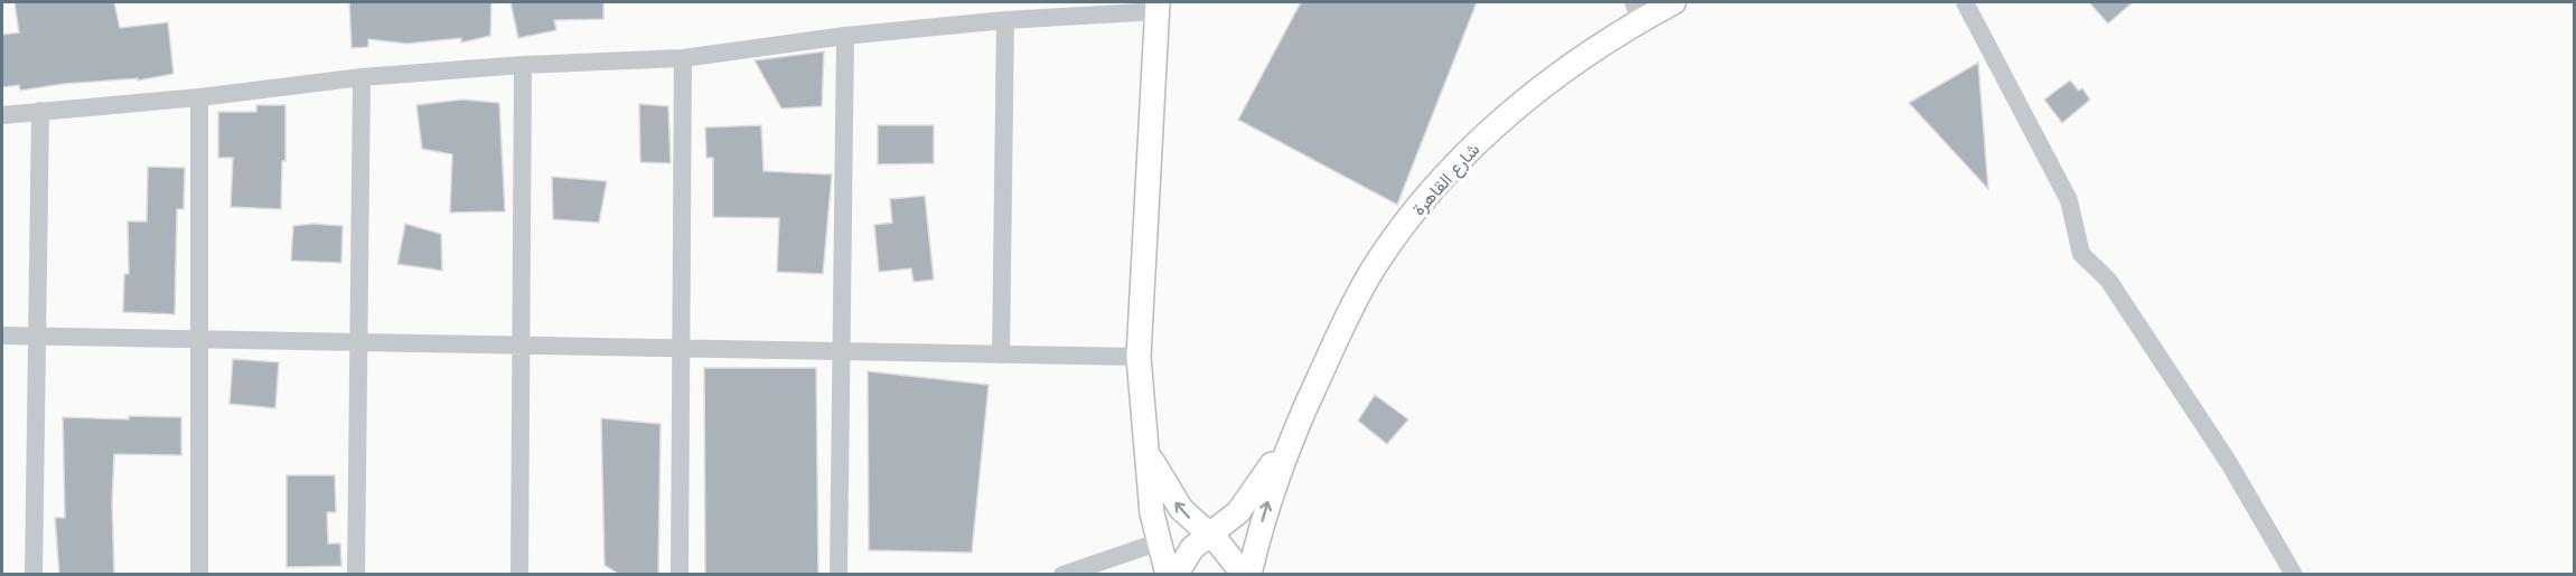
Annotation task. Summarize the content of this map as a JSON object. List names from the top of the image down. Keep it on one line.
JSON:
{"streets":{"main road":["شارع القاهرة"]}}
